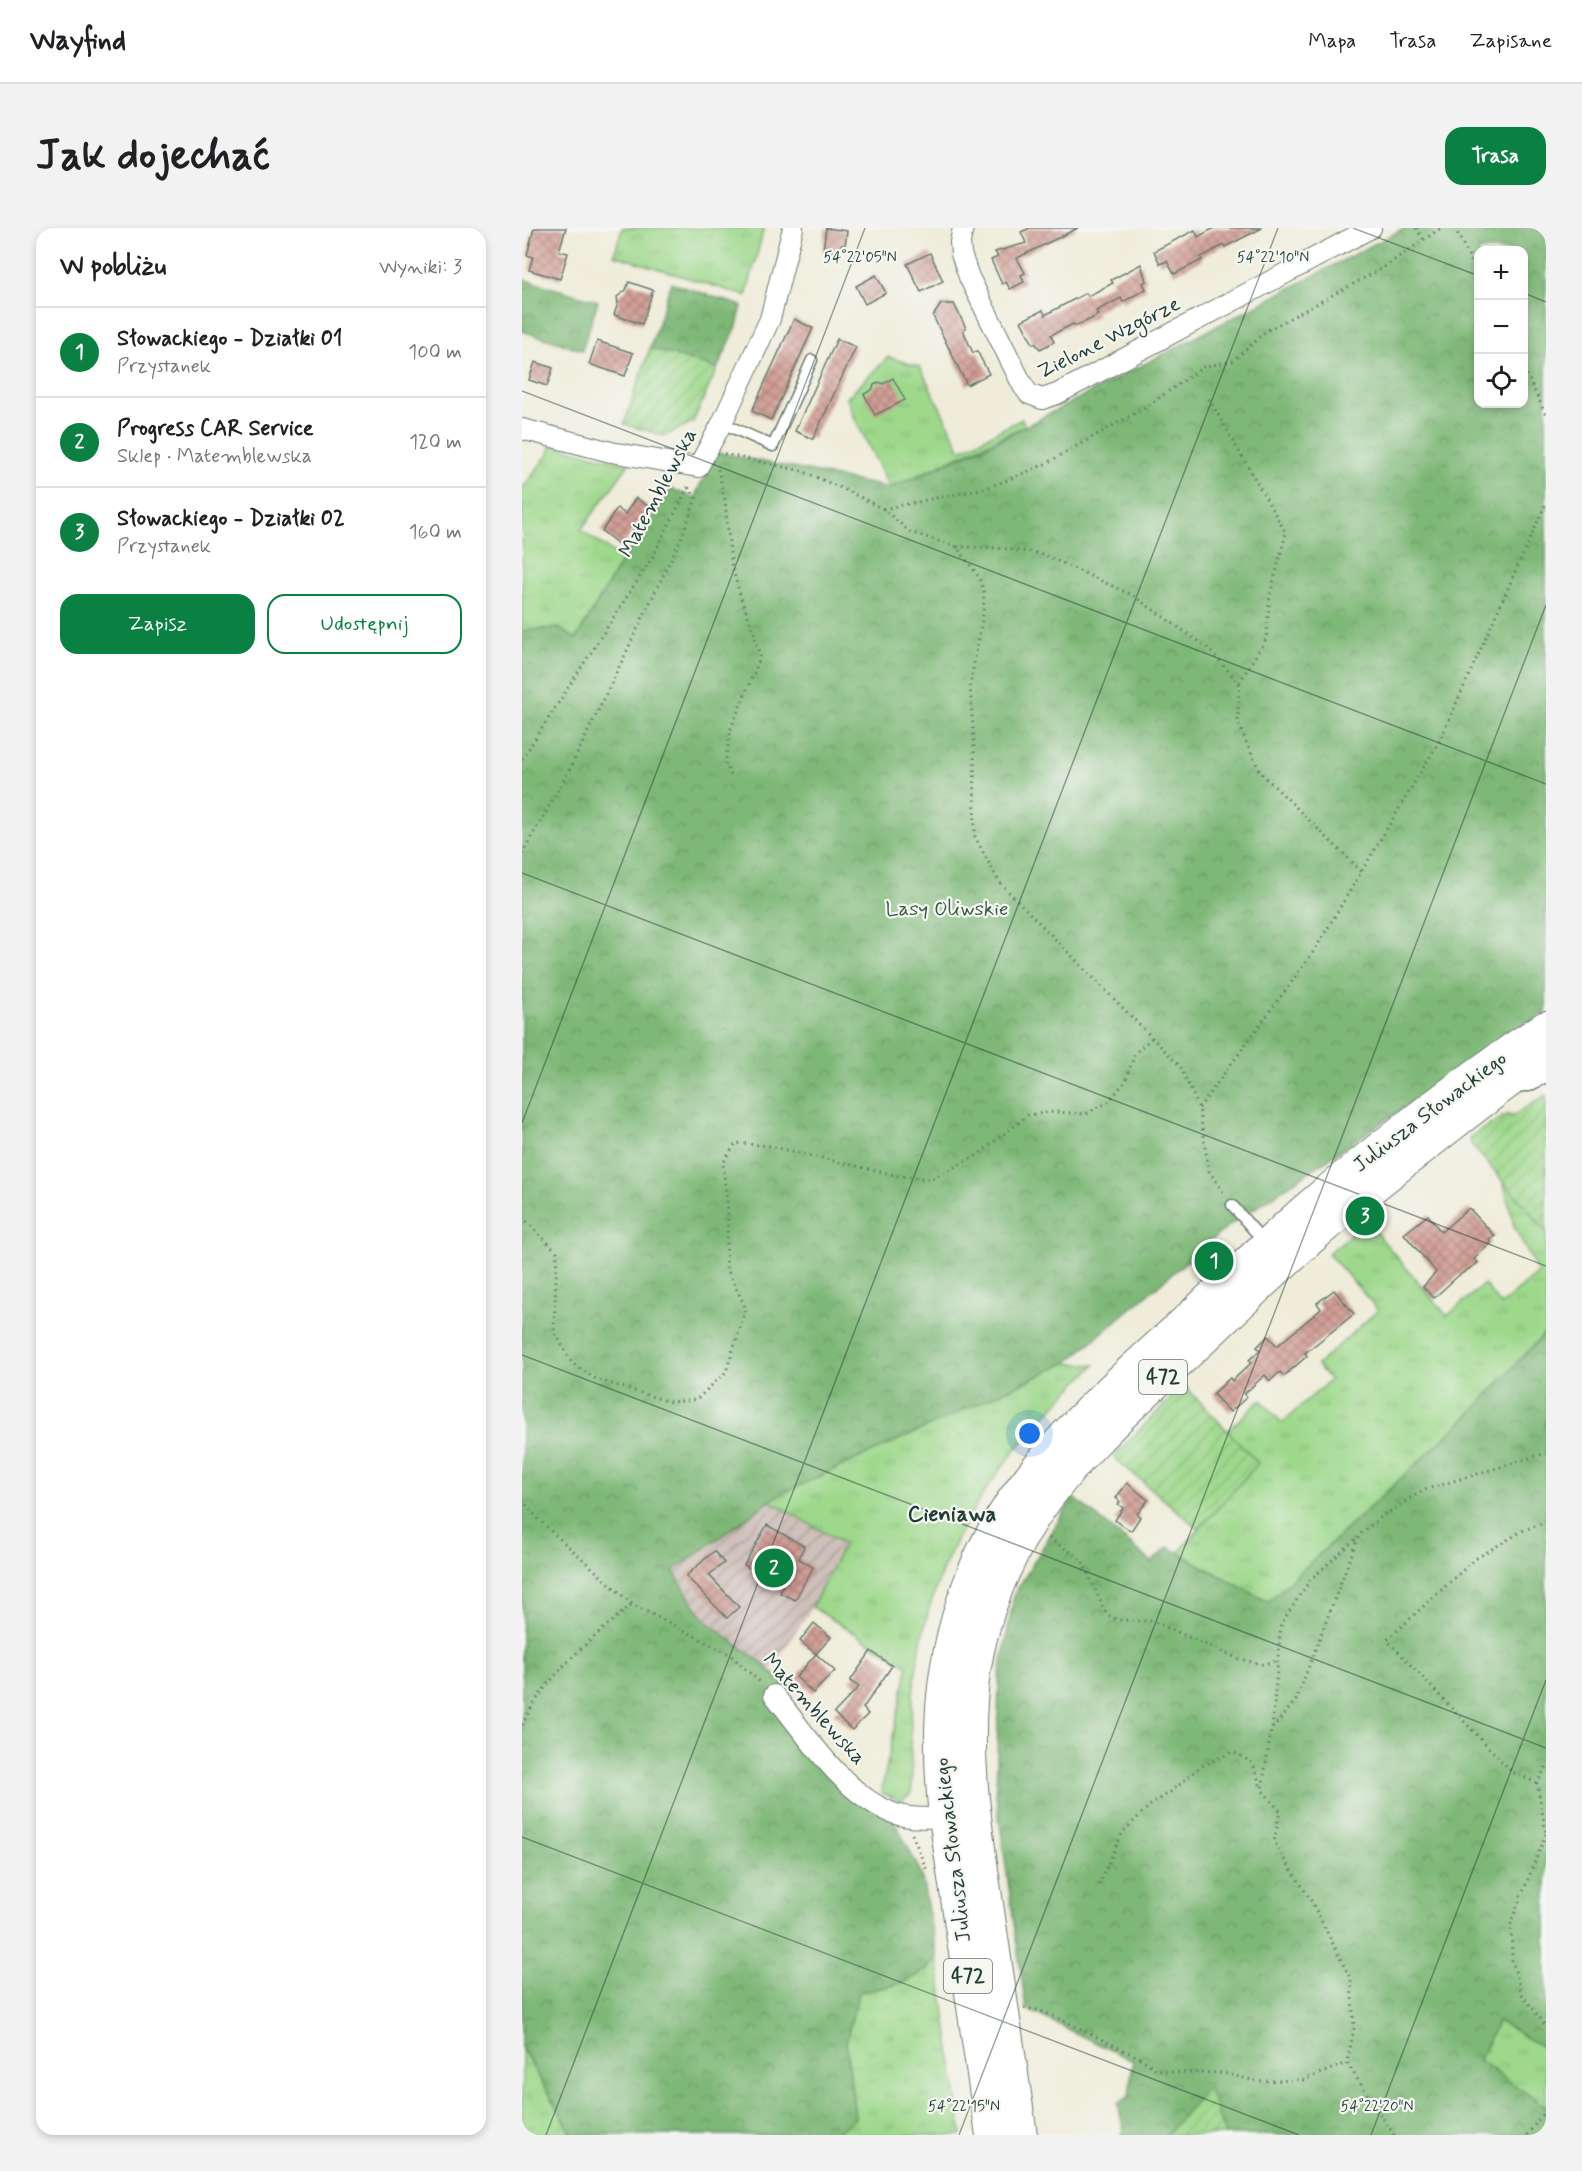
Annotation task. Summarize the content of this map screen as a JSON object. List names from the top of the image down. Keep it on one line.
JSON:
{"streets":{"main road":["Juliusza Słowackiego","472"],"street":["Zielone Wzgórze","Matemblewska"]},"crossings":[["Matemblewska","Juliusza Słowackiego"]],"districts":["Cieniawa"],"parks":["Lasy Oliwskie"],"page":{"header":"Wayfind","nav":["Mapa","Trasa","Zapisane"],"buttons":["Trasa",["Zapisz","Udostępnij"]],"title":"Jak dojechać","heading":["W pobliżu","Wyniki: 3"],"map_buttons":["+","−"],"list":[{"mark":"1","name":"Słowackiego - Działki 01","note":"Przystanek","value":"100 m"},{"mark":"2","name":"Progress CAR Service","note":"Sklep · Matemblewska","value":"120 m"},{"mark":"3","name":"Słowackiego - Działki 02","note":"Przystanek","value":"160 m"}],"pins":["3","1","2"]},"coordinates":["54°22'05\"N","54°22'10\"N","54°22'15\"N","54°22'20\"N"]}
